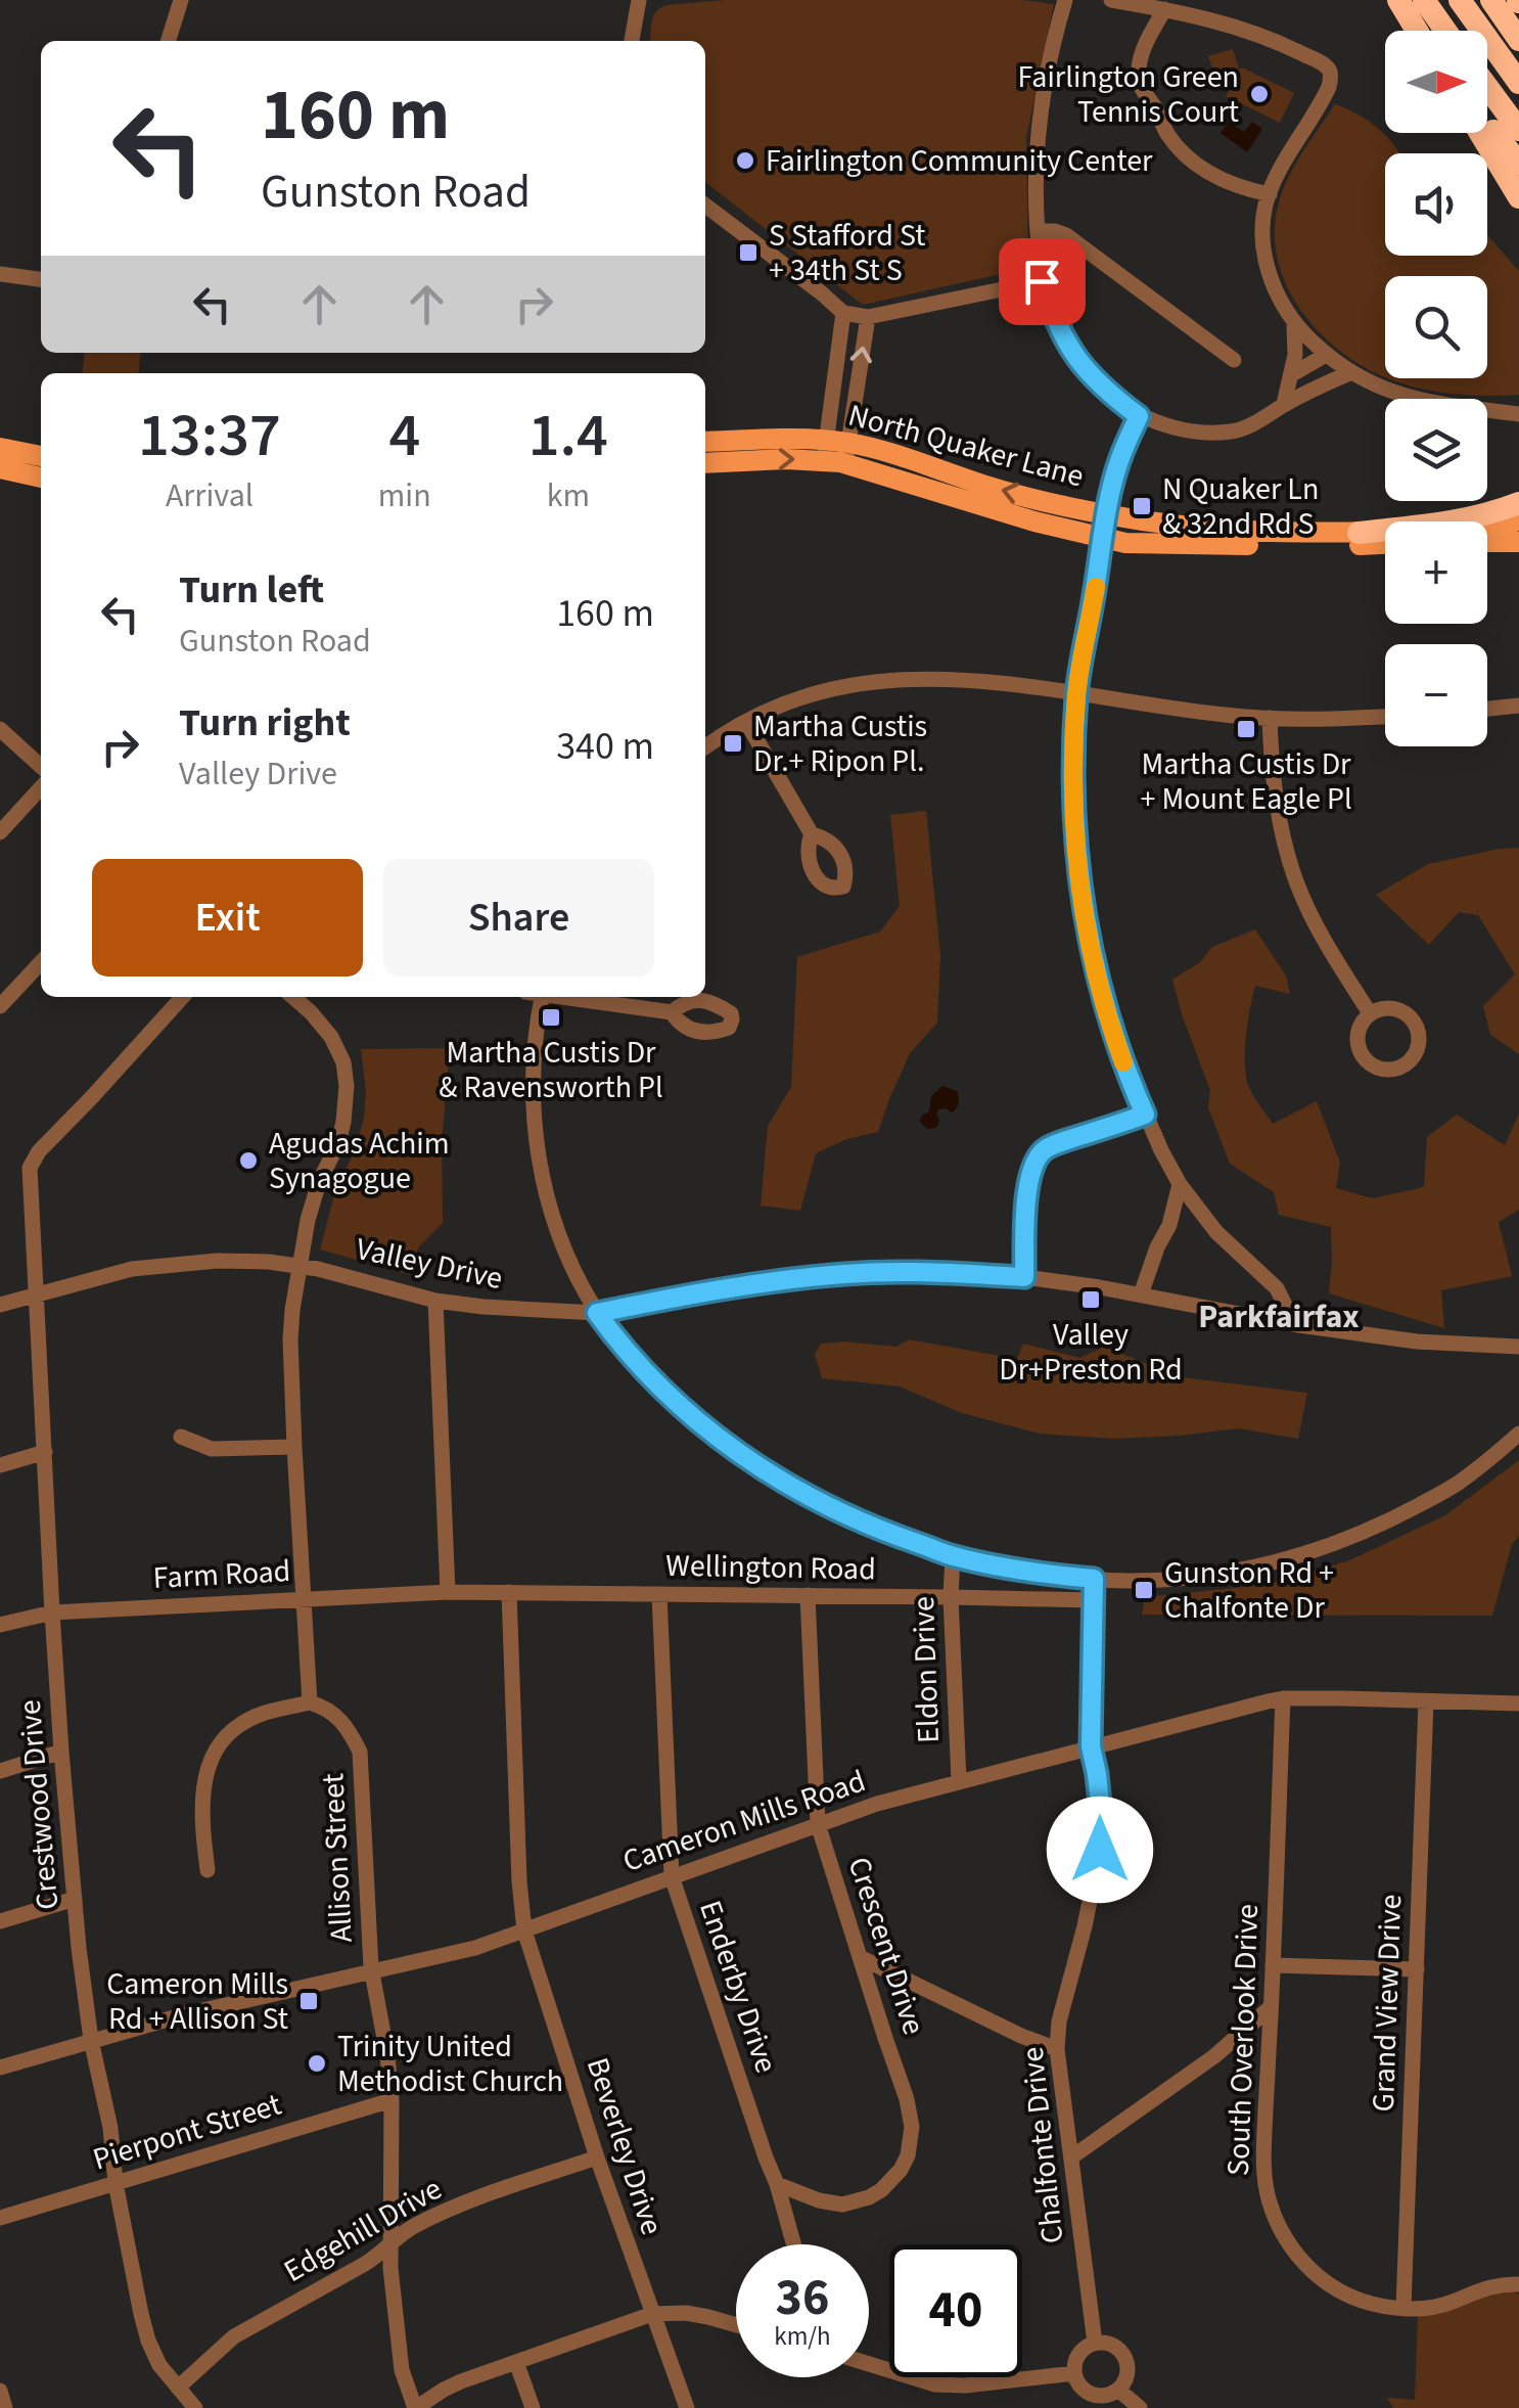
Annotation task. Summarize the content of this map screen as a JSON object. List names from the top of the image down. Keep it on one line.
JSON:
{"streets":{"main road":["North Quaker Lane"],"street":["Valley Drive","Wellington Road","Farm Road","Eldon Drive","Crestwood Drive","Cameron Mills Road","Allison Street","Crescent Drive","Enderby Drive","Grand View Drive","South Overlook Drive","Pierpont Street","Chalfonte Drive","Beverley Drive","Edgehill Drive"]},"crossings":[["Valley Drive","Crestwood Drive"],["Wellington Road","Farm Road"],["Wellington Road","Eldon Drive"],["Wellington Road","Crescent Drive"],["Wellington Road","Enderby Drive"],["Wellington Road","Chalfonte Drive"],["Wellington Road","Beverley Drive"],["Farm Road","Crestwood Drive"],["Eldon Drive","Cameron Mills Road"],["Crestwood Drive","Cameron Mills Road"],["Crestwood Drive","Pierpont Street"],["Crestwood Drive","Edgehill Drive"],["Cameron Mills Road","Allison Street"],["Cameron Mills Road","Crescent Drive"],["Cameron Mills Road","Enderby Drive"],["Cameron Mills Road","Grand View Drive"],["Cameron Mills Road","South Overlook Drive"],["Cameron Mills Road","Chalfonte Drive"],["Cameron Mills Road","Beverley Drive"],["Allison Street","Pierpont Street"],["Allison Street","Edgehill Drive"],["Crescent Drive","Enderby Drive"],["Grand View Drive","South Overlook Drive"],["Beverley Drive","Edgehill Drive"]],"districts":["Parkfairfax"],"places":{"other":["Fairlington Green Tennis Court","Fairlington Community Center","Agudas Achim Synagogue","Trinity United Methodist Church"],"transit":["S Stafford St + 34th St S","N Quaker Ln & 32nd Rd S","Martha Custis Dr + Mount Eagle Pl","Martha Custis Dr.+ Ripon Pl.","Martha Custis Dr & Ravensworth Pl","Valley Dr+Preston Rd","Gunston Rd + Chalfonte Dr","Cameron Mills Rd + Allison St"]},"north":"right","page":{"map_buttons":["+","−"],"turn":["160 m","Gunston Road"],"eta":["13:37","Arrival","4","min","1.4","km"],"list":[{"name":"Turn left","note":"Gunston Road","value":"160 m"},{"name":"Turn right","note":"Valley Drive","value":"340 m"}],"buttons":["Exit","Share"],"speed":"36 km/h","limit":"40"}}
